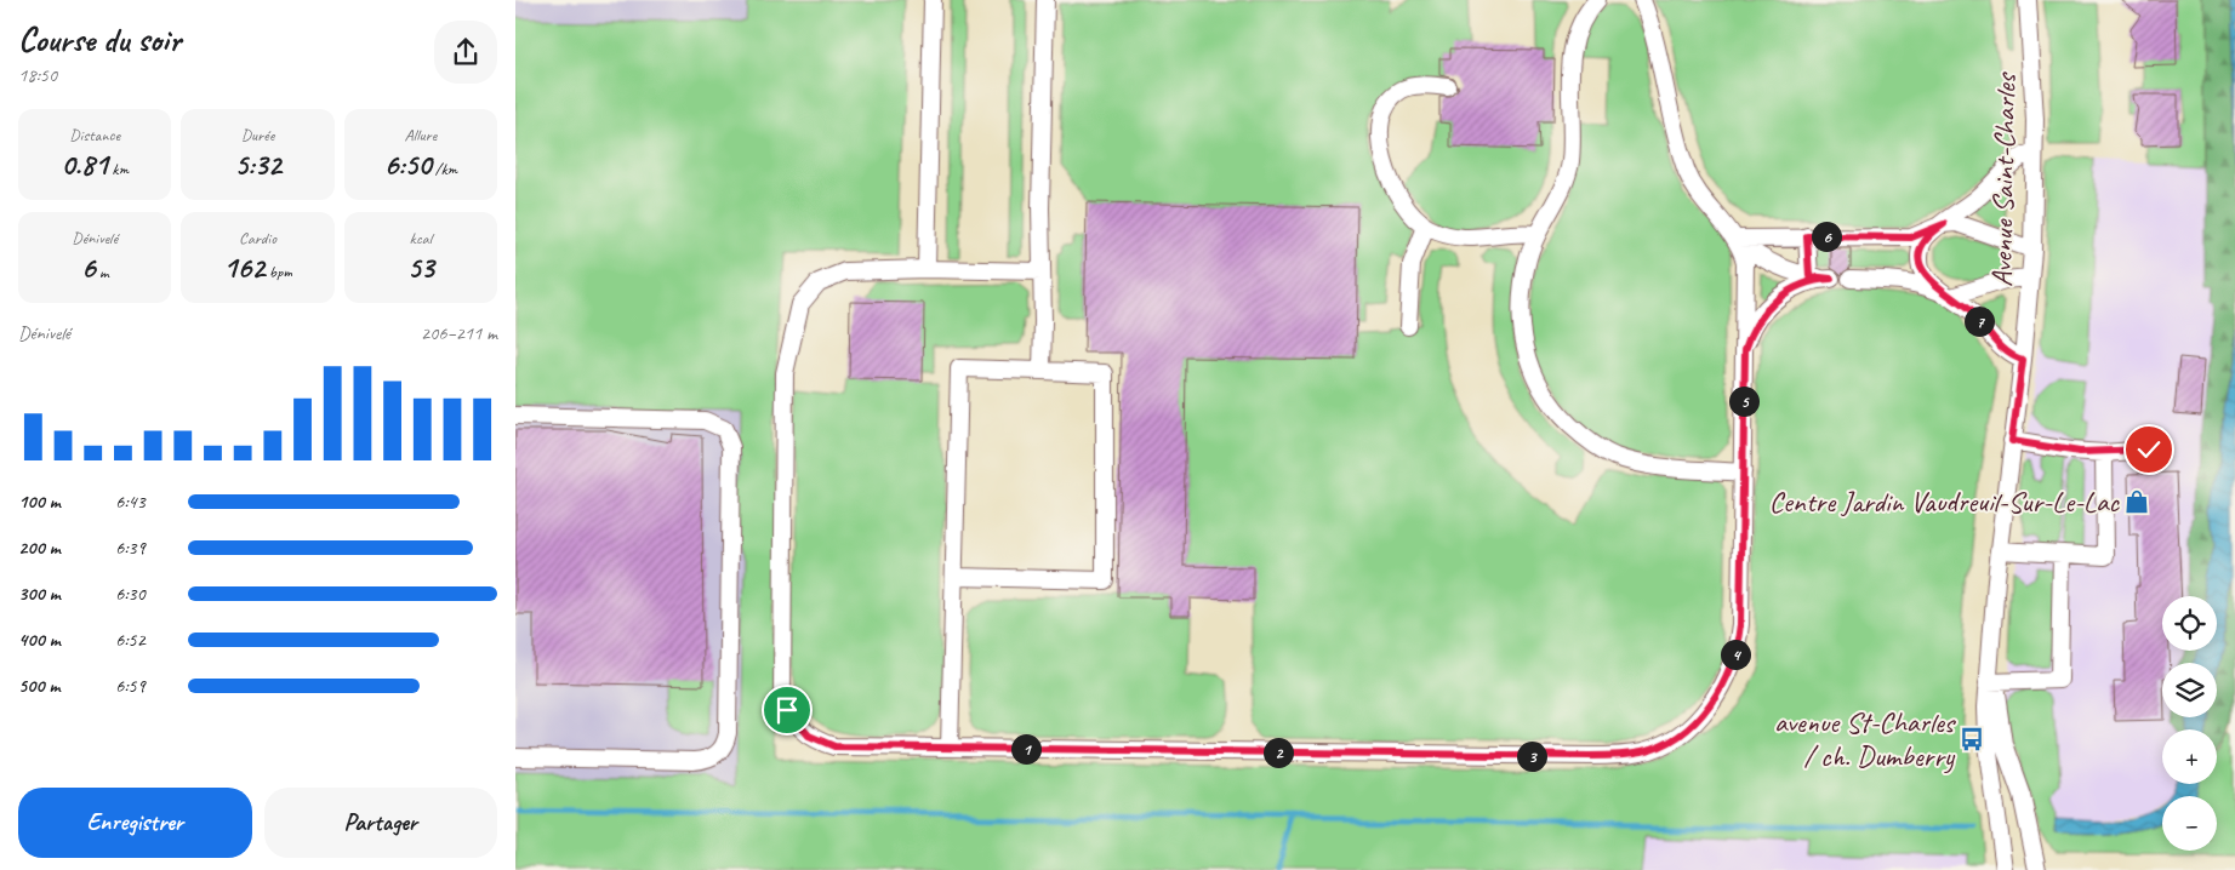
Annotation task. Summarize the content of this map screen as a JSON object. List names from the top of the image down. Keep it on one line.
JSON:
{"streets":{"street":["Avenue Saint-Charles"]},"places":{"shop":["Centre Jardin Vaudreuil-Sur-Le-Lac"],"bus stop":["avenue St-Charles / ch. Dumberry"]},"page":{"heading":["Course du soir","18:50"],"stats":[["Distance","0.81 km"],["Durée","5:32"],["Allure","6:50 /km"],["Dénivelé","6 m"],["Cardio","162 bpm"],["kcal","53"]],"pins":["6","7","5","4","1","2","3"],"chart":["Dénivelé","206–211 m"],"list":[{"name":"100 m","note":"6:43"},{"name":"200 m","note":"6:39"},{"name":"300 m","note":"6:30"},{"name":"400 m","note":"6:52"},{"name":"500 m","note":"6:59"}],"map_buttons":["+","−"],"buttons":["Enregistrer","Partager"]}}
